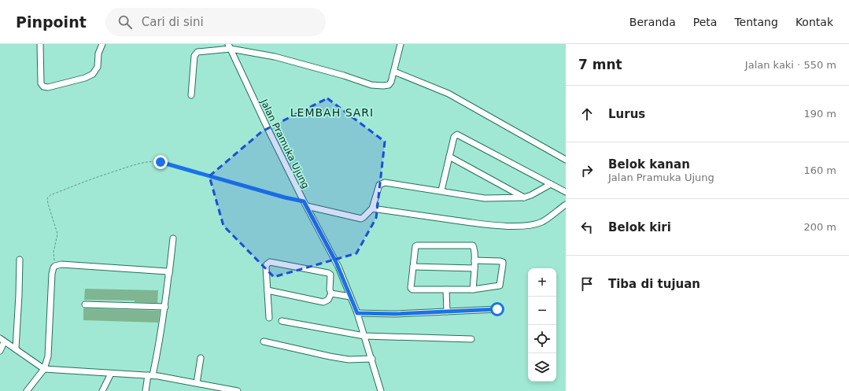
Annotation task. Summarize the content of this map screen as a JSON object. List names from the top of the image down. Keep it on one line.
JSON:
{"streets":{"street":["Jalan Pramuka Ujung"]},"districts":["LEMBAH SARI"],"page":{"header":"Pinpoint","search":"Cari di sini","nav":["Beranda","Peta","Tentang","Kontak"],"heading":["7 mnt","Jalan kaki · 550 m"],"list":[["Lurus","190 m"],["Belok kanan","Jalan Pramuka Ujung","160 m"],["Belok kiri","200 m"],"Tiba di tujuan"],"map_buttons":["+","−"]}}
